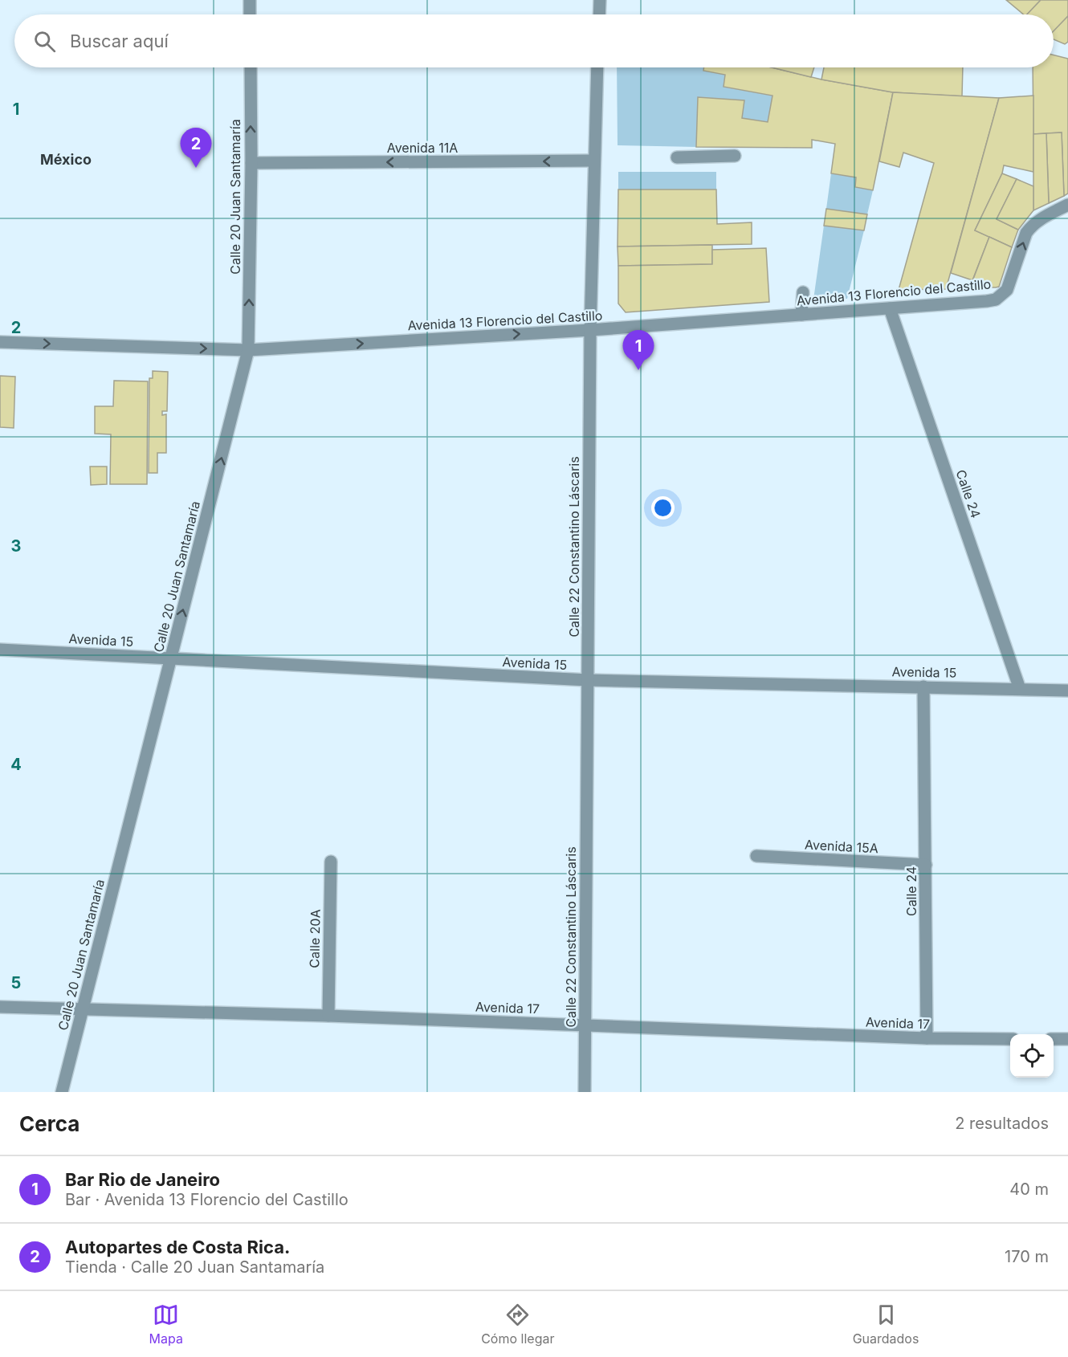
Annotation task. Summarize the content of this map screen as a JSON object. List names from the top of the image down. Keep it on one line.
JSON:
{"streets":{"street":["Avenida 11A","Calle 20 Juan Santamaría","Avenida 13 Florencio del Castillo","Calle 24","Calle 22 Constantino Láscaris","Avenida 15","Avenida 15A","Calle 20A","Avenida 17"]},"crossings":[["Avenida 11A","Calle 20 Juan Santamaría"],["Avenida 11A","Calle 22 Constantino Láscaris"],["Calle 20 Juan Santamaría","Avenida 13 Florencio del Castillo"],["Calle 20 Juan Santamaría","Avenida 15"],["Calle 20 Juan Santamaría","Avenida 17"],["Avenida 13 Florencio del Castillo","Calle 24"],["Avenida 13 Florencio del Castillo","Calle 22 Constantino Láscaris"],["Calle 24","Avenida 15"],["Calle 24","Avenida 15A"],["Calle 24","Avenida 17"],["Calle 22 Constantino Láscaris","Avenida 15"],["Calle 22 Constantino Láscaris","Avenida 17"],["Calle 20A","Avenida 17"]],"one_way":["Avenida 11A","Calle 20 Juan Santamaría","Avenida 13 Florencio del Castillo"],"districts":["México"],"page":{"search":"Buscar aquí","pins":["2","1"],"heading":["Cerca","2 resultados"],"list":[{"mark":"1","name":"Bar Rio de Janeiro","note":"Bar · Avenida 13 Florencio del Castillo","value":"40 m"},{"mark":"2","name":"Autopartes de Costa Rica.","note":"Tienda · Calle 20 Juan Santamaría","value":"170 m"}],"nav":["Mapa","Cómo llegar","Guardados"]},"grid":{"rows":["1","2","3","4","5"]}}
